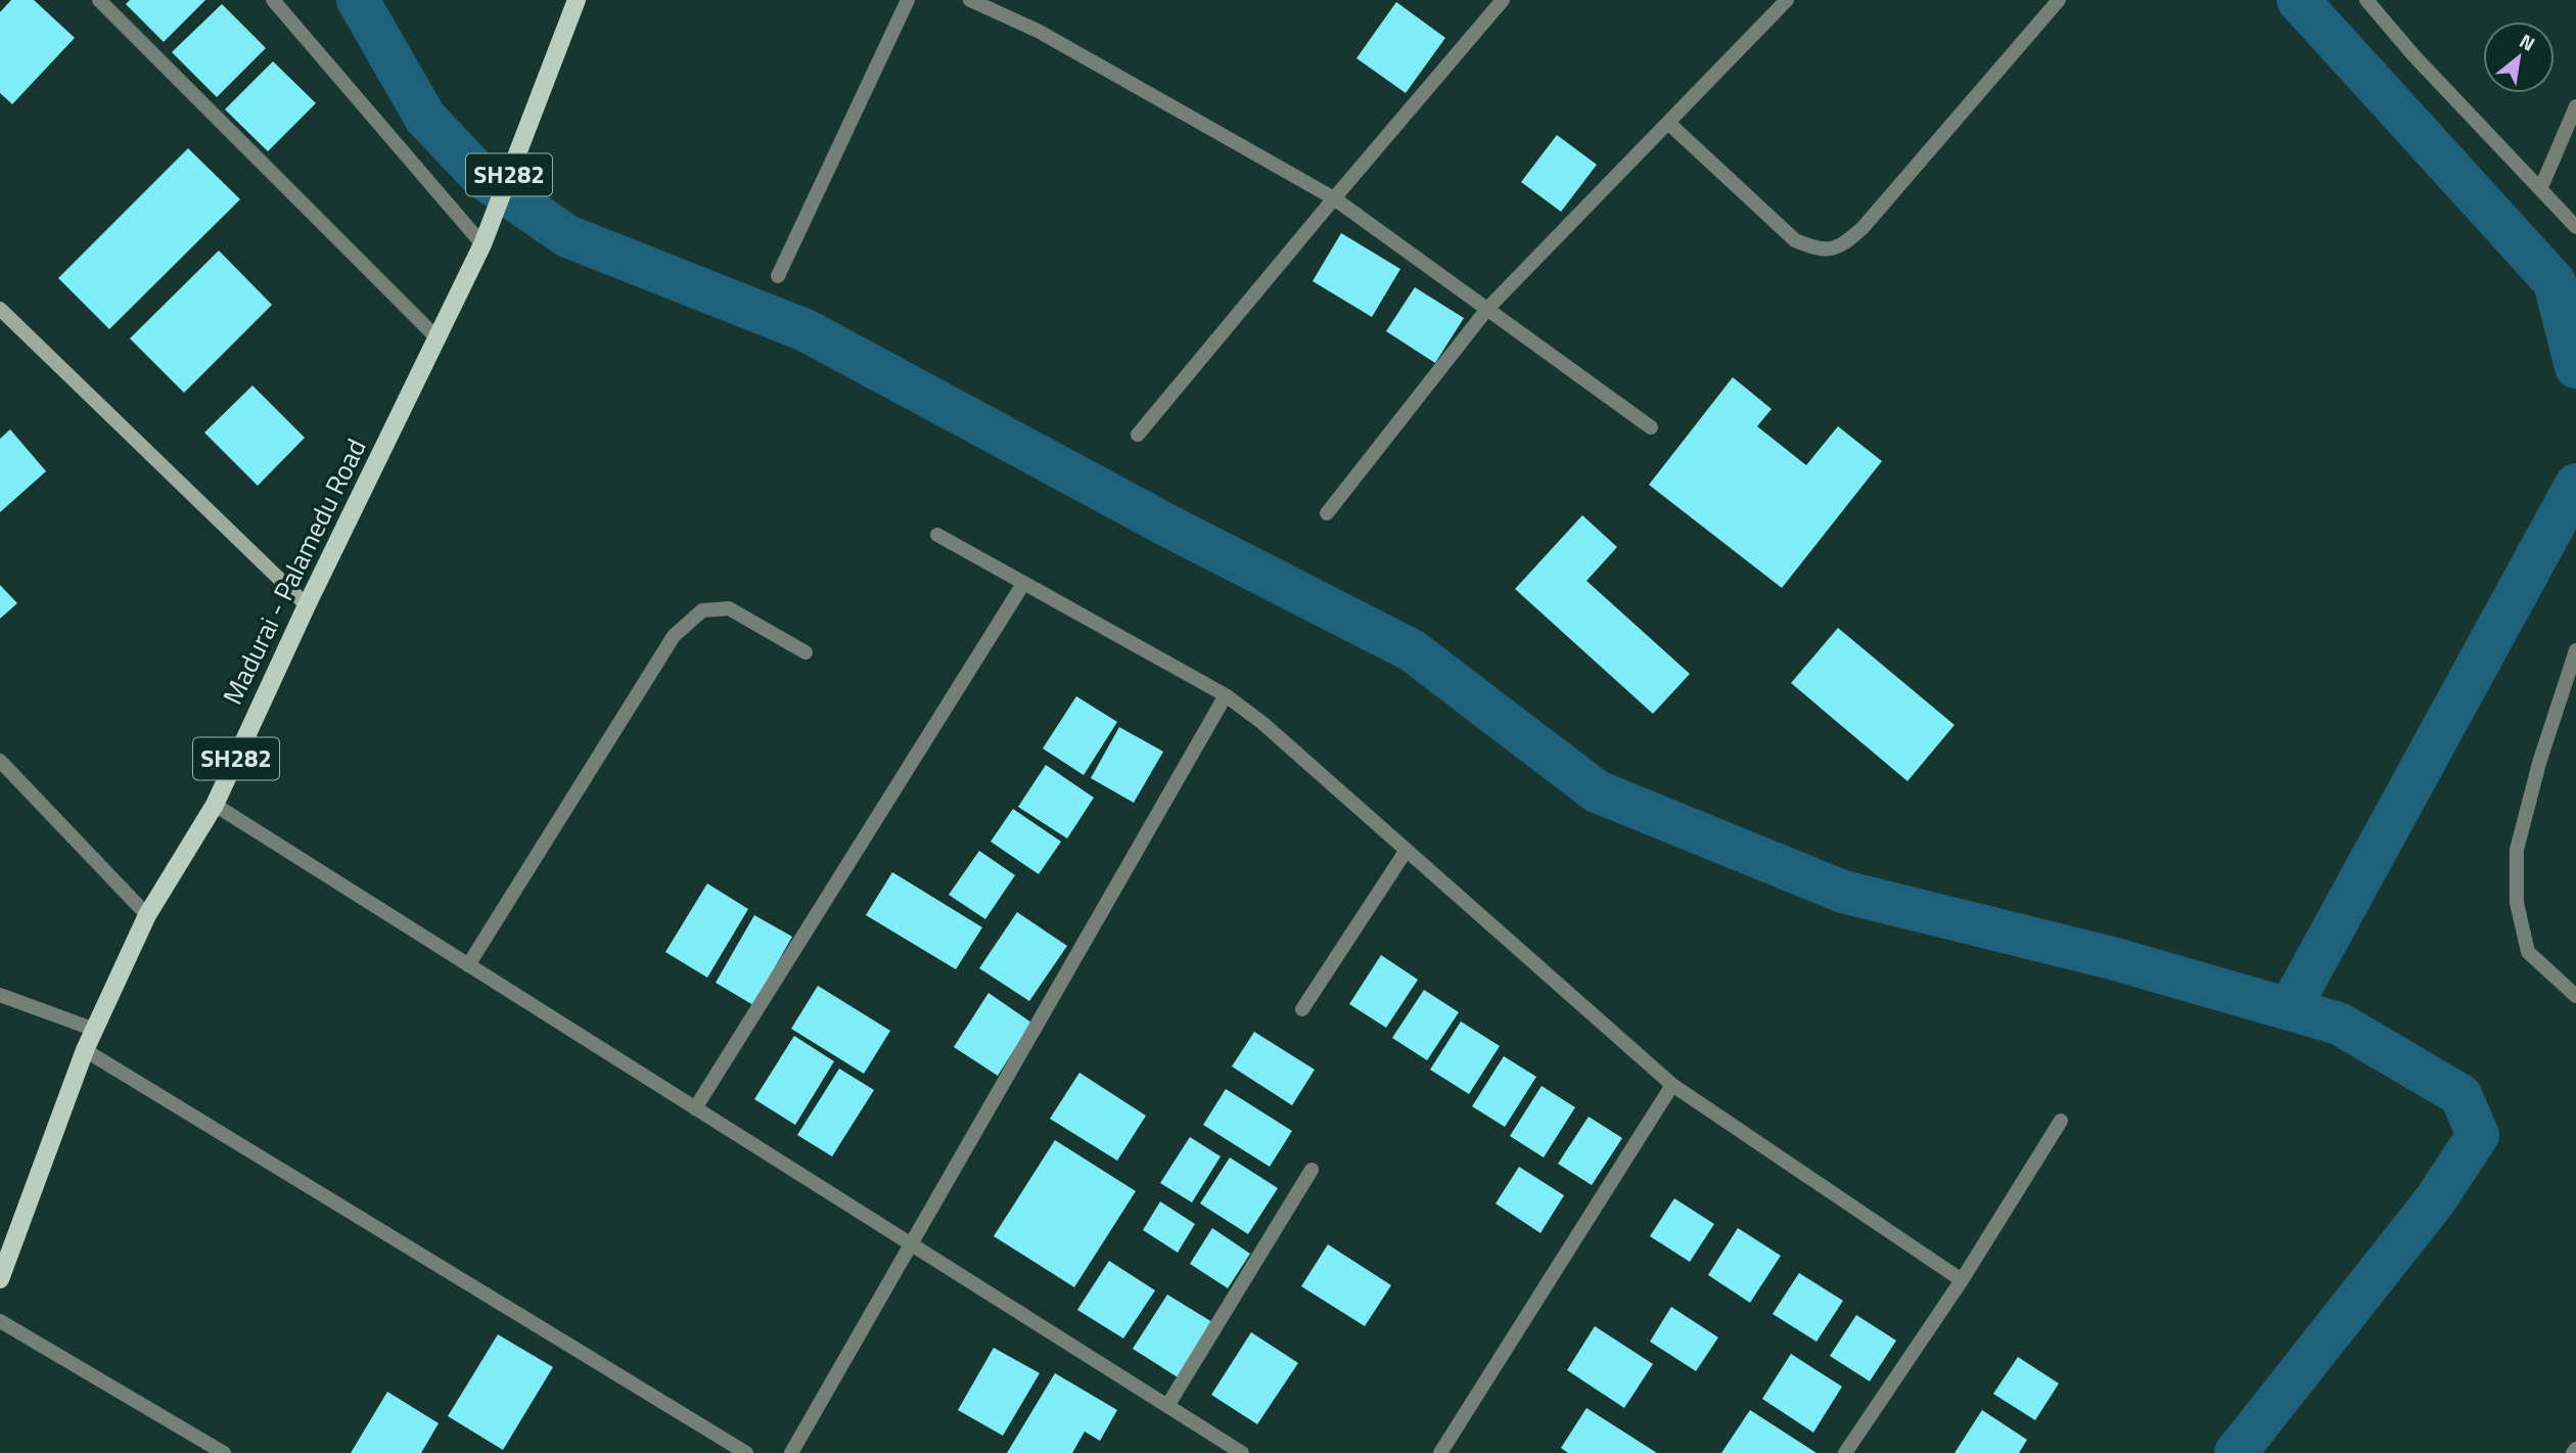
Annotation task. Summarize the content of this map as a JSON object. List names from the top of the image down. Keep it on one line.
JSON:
{"streets":{"main road":["SH282","Madurai - Palamedu Road"]},"north":"top right"}
